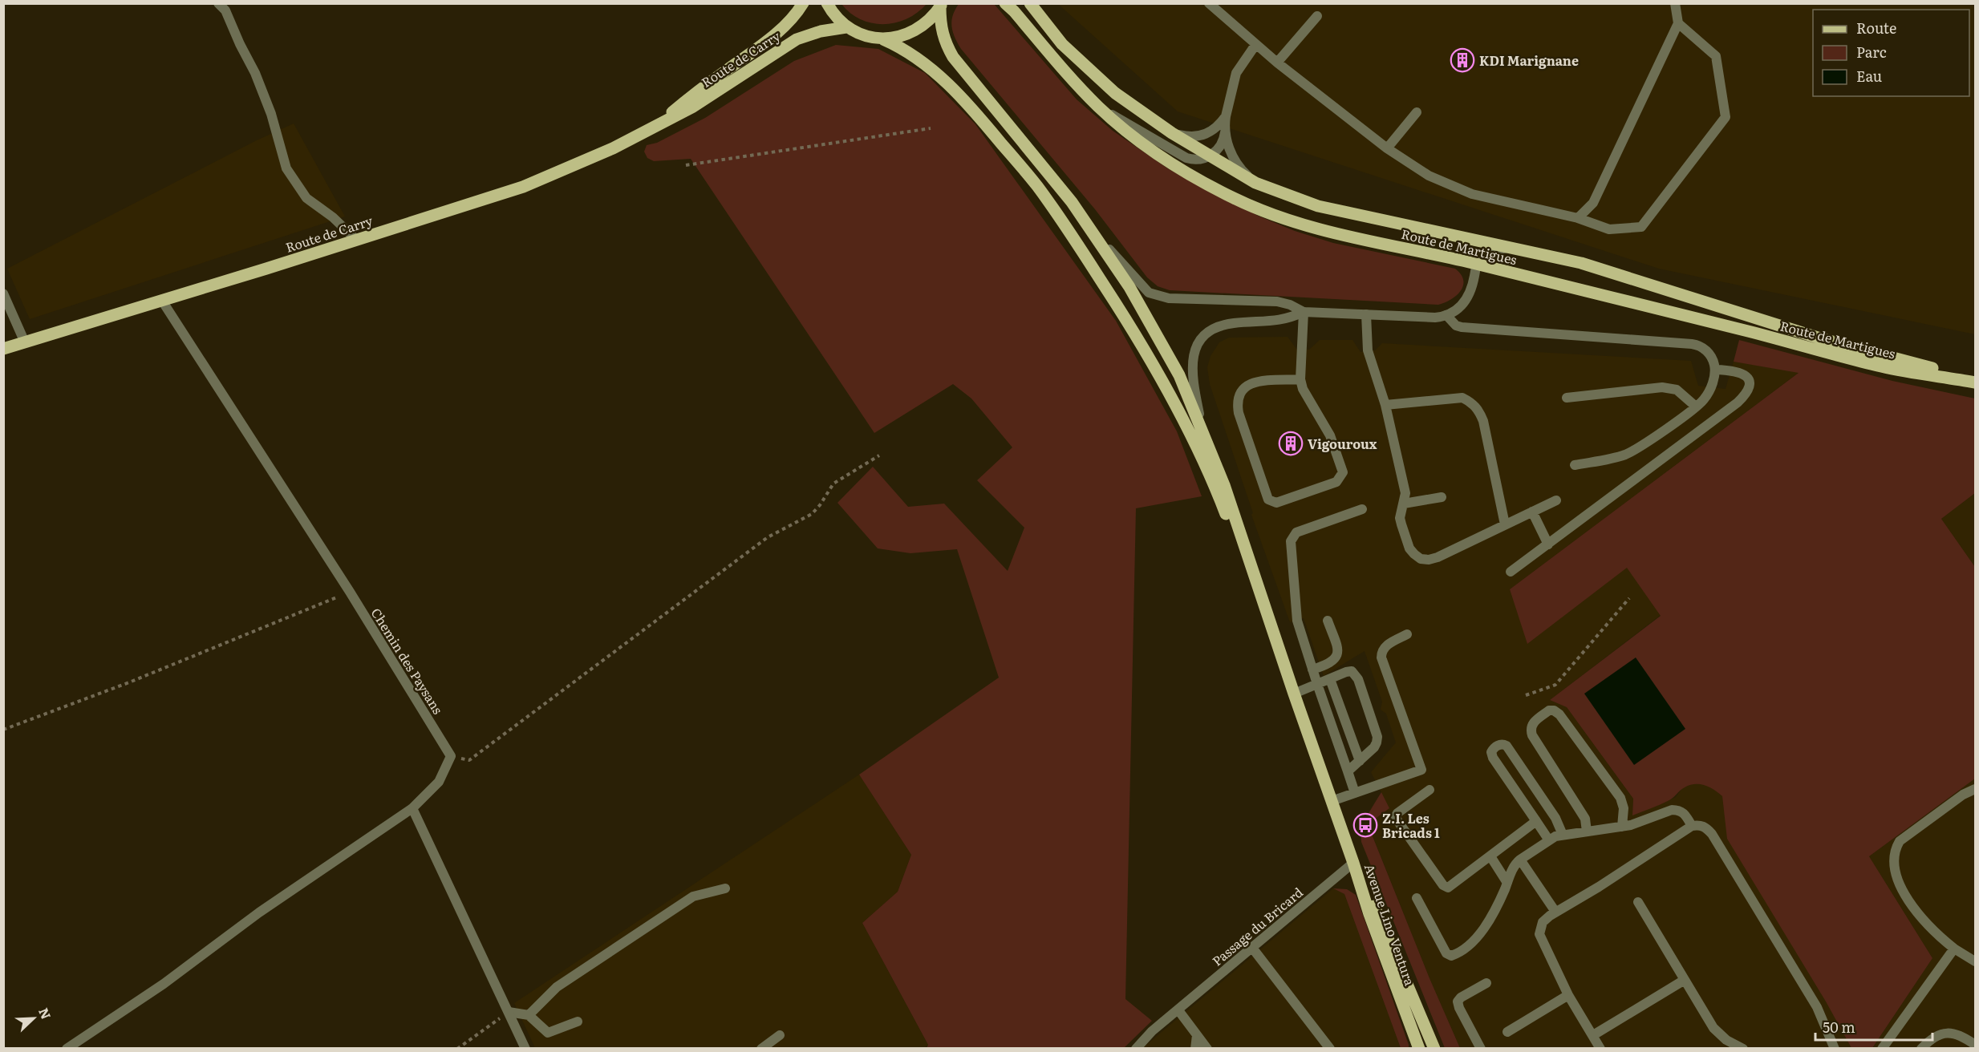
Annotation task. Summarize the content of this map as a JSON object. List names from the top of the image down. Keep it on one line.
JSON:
{"streets":{"main road":["Route de Carry","Route de Martigues","Avenue Lino Ventura"],"street":["Chemin des Paysans","Passage du Bricard"]},"crossings":[["Route de Carry","Chemin des Paysans"],["Avenue Lino Ventura","Passage du Bricard"]],"places":{"building":["KDI Marignane","Vigouroux"],"bus stop":["Z.I. Les Bricads 1"]},"legend":["Route","Parc","Eau"],"scale_bar":"50 m","north":"top right"}
